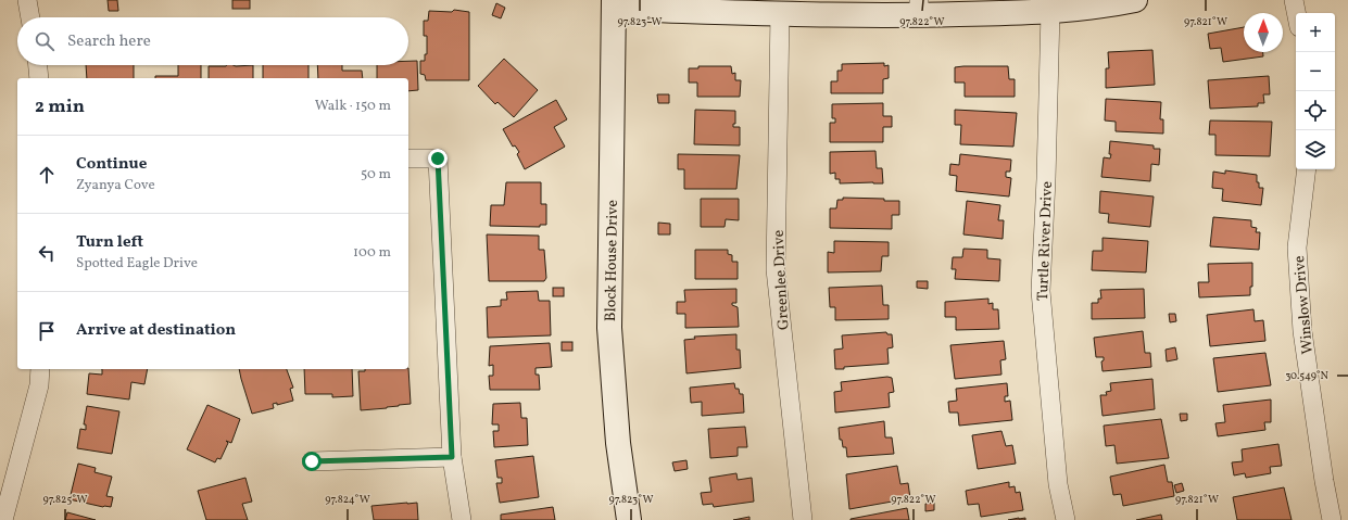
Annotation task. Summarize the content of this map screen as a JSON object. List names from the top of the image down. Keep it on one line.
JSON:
{"streets":{"street":["Turtle River Drive","Block House Drive","Greenlee Drive","Winslow Drive"]},"north":"top","page":{"map_buttons":["+","−"],"search":"Search here","heading":["2 min","Walk · 150 m"],"list":[["Continue","Zyanya Cove","50 m"],["Turn left","Spotted Eagle Drive","100 m"],"Arrive at destination"]},"coordinates":["97.823°W","97.822°W","97.821°W","30.549°N","97.825°W","97.824°W"]}
